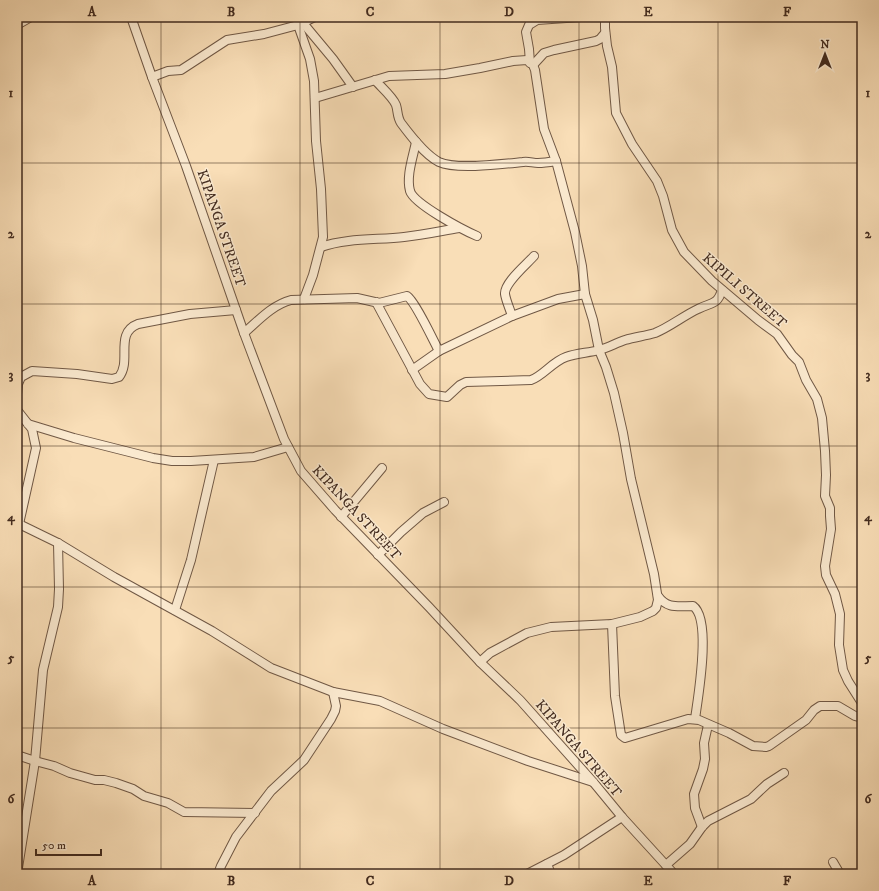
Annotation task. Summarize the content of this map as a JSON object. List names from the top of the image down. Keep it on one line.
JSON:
{"streets":{"street":["KIPANGA STREET","KIPILI STREET"]},"scale_bar":"50 m","north":"top","grid":{"columns":["A","B","C","D","E","F"],"rows":["1","2","3","4","5","6"]}}
